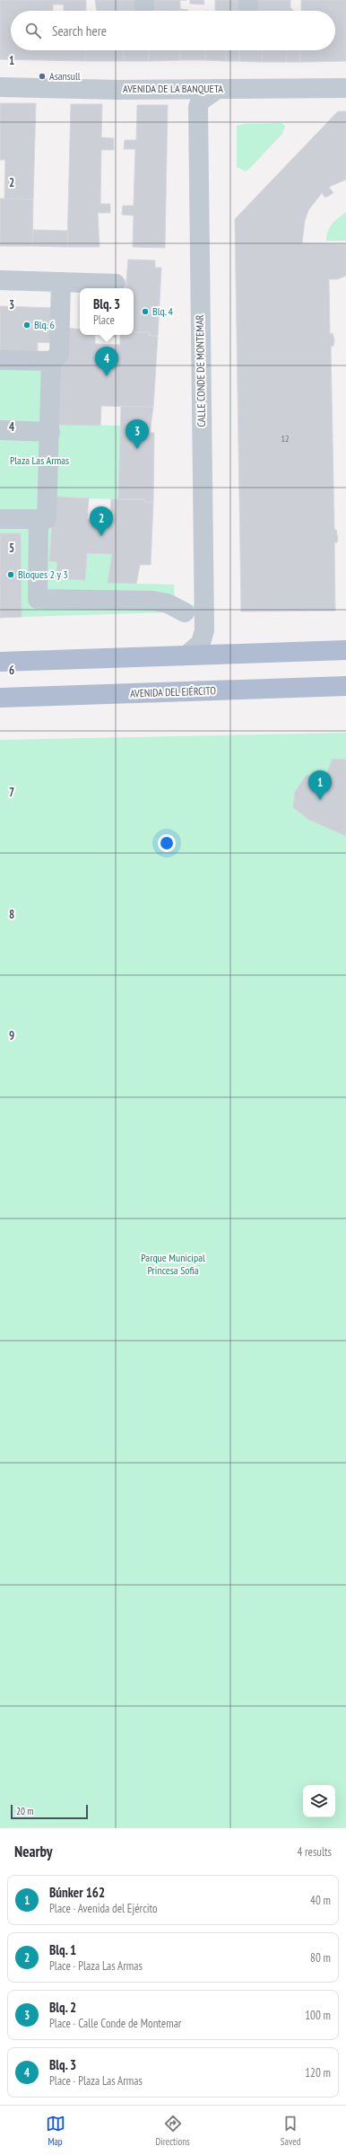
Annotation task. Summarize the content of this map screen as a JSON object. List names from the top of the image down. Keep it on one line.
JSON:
{"streets":{"main road":["AVENIDA DEL EJÉRCITO"],"street":["AVENIDA DE LA BANQUETA","CALLE CONDE DE MONTEMAR"]},"crossings":[["AVENIDA DE LA BANQUETA","CALLE CONDE DE MONTEMAR"]],"parks":["Plaza Las Armas","Parque Municipal Princesa Sofia"],"places":["Asansull","Blq. 4","Blq. 6","Bloques 2 y 3"],"house_numbers":["12"],"scale_bar":"20 m","page":{"search":"Search here","popup":["Blq. 3","Place"],"pins":["4","3","2","1"],"scale":"20 m","heading":["Nearby","4 results"],"list":[{"mark":"1","name":"Búnker 162","note":"Place · Avenida del Ejército","value":"40 m"},{"mark":"2","name":"Blq. 1","note":"Place · Plaza Las Armas","value":"80 m"},{"mark":"3","name":"Blq. 2","note":"Place · Calle Conde de Montemar","value":"100 m"},{"mark":"4","name":"Blq. 3","note":"Place · Plaza Las Armas","value":"120 m"}],"nav":["Map","Directions","Saved"]},"grid":{"rows":["1","2","3","4","5","6","7","8","9"]}}
